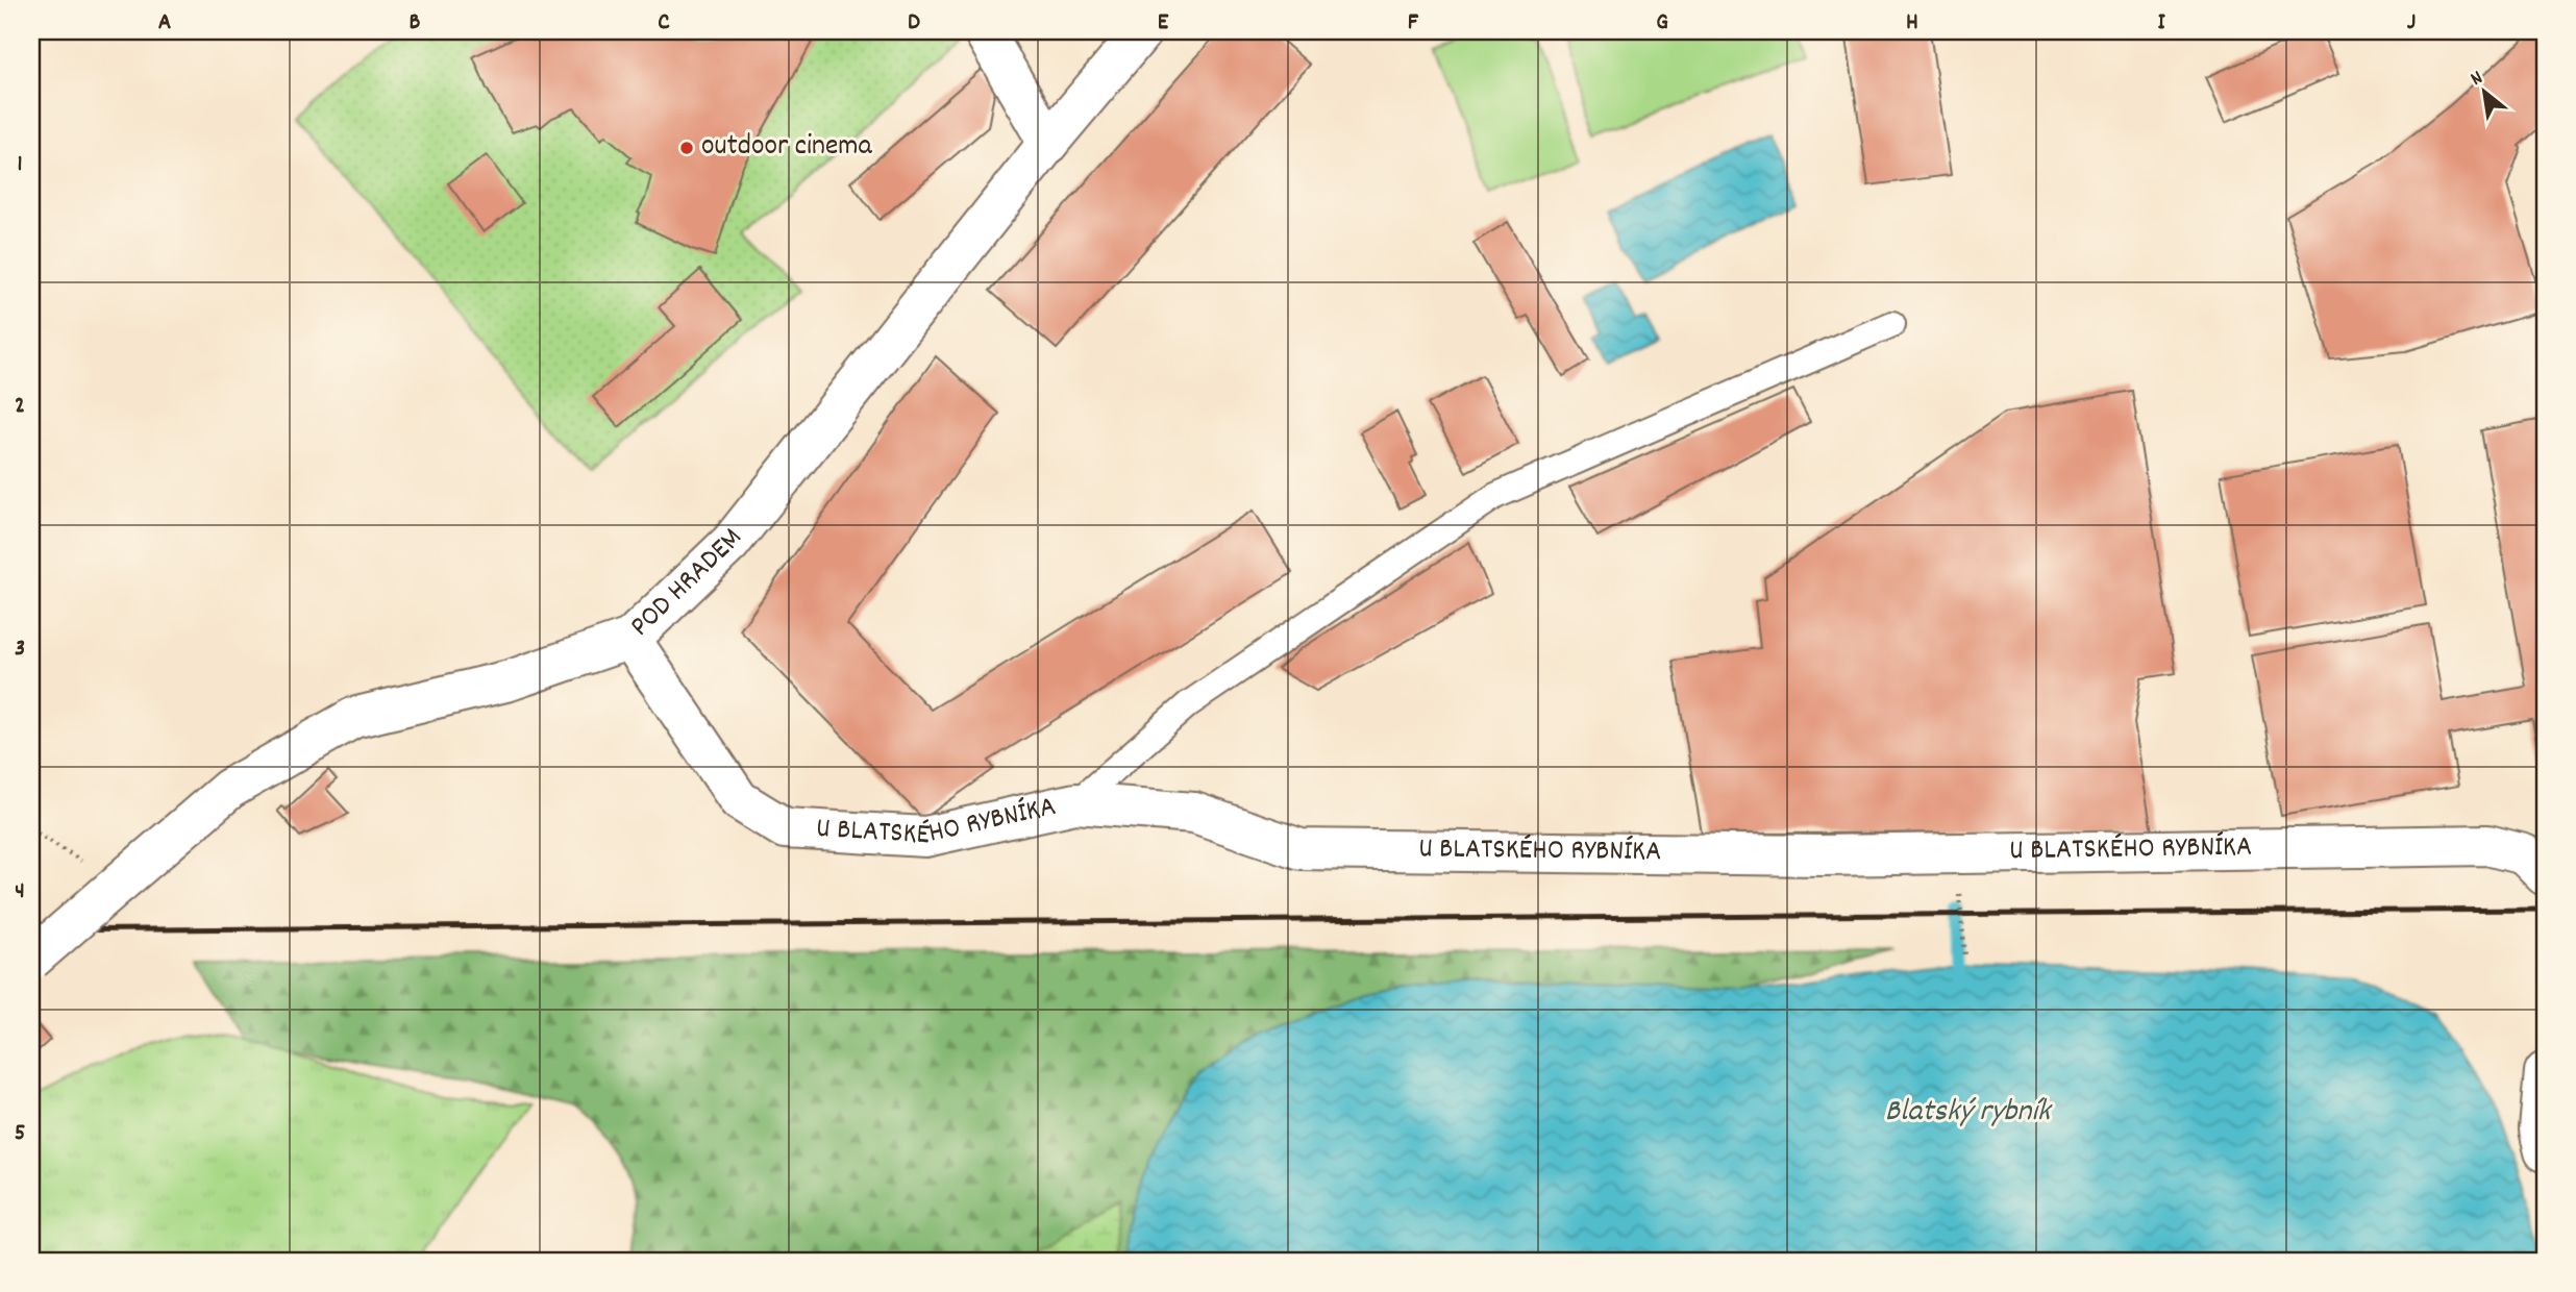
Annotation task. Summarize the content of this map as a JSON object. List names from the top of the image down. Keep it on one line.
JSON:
{"streets":{"street":["POD HRADEM","U BLATSKÉHO RYBNÍKA"]},"crossings":[["POD HRADEM","U BLATSKÉHO RYBNÍKA"]],"water":["Blatský rybník"],"places":["outdoor cinema"],"north":"top left","grid":{"columns":["A","B","C","D","E","F","G","H","I","J"],"rows":["1","2","3","4","5"]}}
